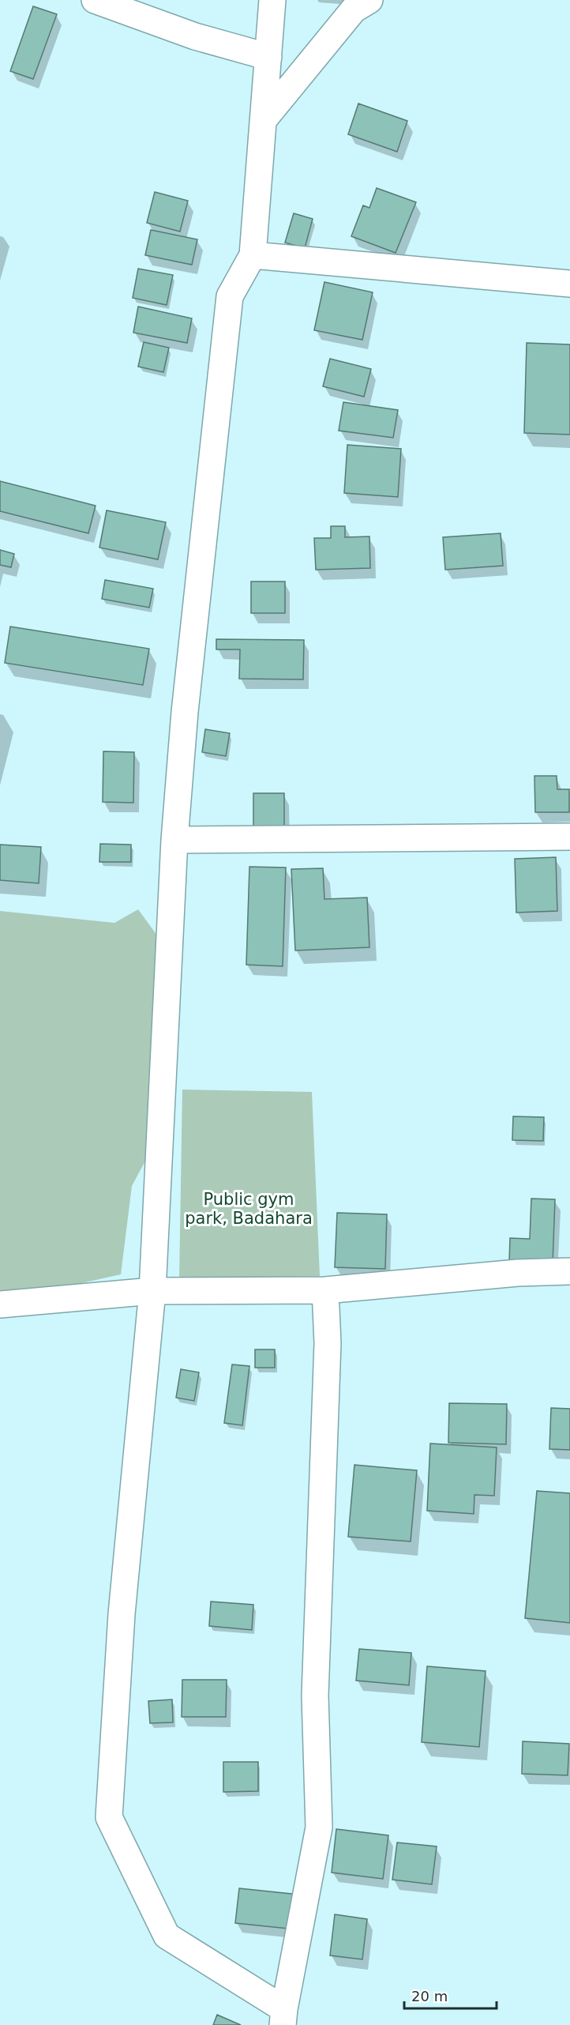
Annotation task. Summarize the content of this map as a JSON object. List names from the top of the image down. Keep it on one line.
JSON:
{"parks":["Public gym park, Badahara"],"scale_bar":"20 m"}
